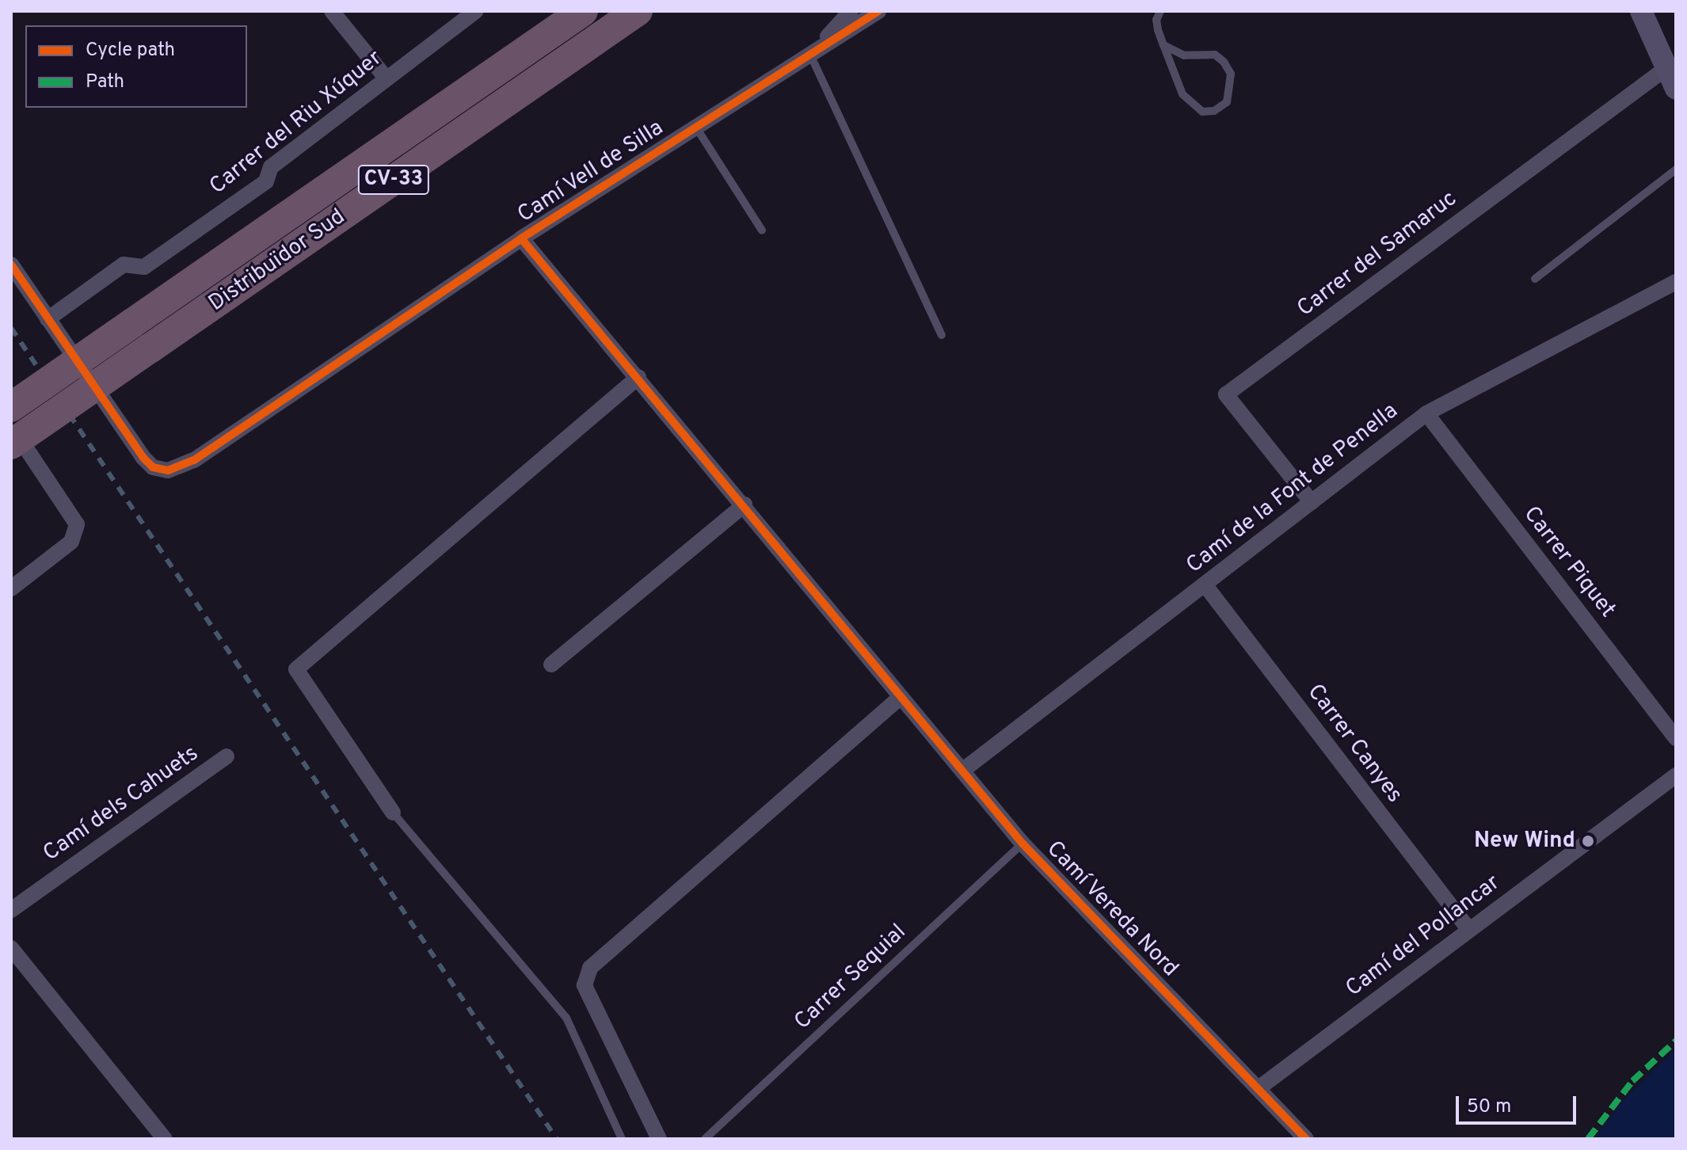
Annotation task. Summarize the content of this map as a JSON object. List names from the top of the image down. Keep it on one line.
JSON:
{"streets":{"highway":["CV-33","Distribuïdor Sud"],"street":["Carrer del Riu Xúquer","Camí Vell de Silla","Carrer del Samaruc","Camí de la Font de Penella","Carrer Piquet","Carrer Canyes","Camí dels Cahuets","Camí Vereda Nord","Camí del Pollancar"],"lane":["Carrer Sequial"]},"crossings":[["Camí Vell de Silla","Camí Vereda Nord"],["Carrer del Samaruc","Camí de la Font de Penella"],["Camí de la Font de Penella","Carrer Piquet"],["Camí de la Font de Penella","Carrer Canyes"],["Camí de la Font de Penella","Camí Vereda Nord"],["Carrer Canyes","Camí del Pollancar"],["Camí Vereda Nord","Camí del Pollancar"],["Camí Vereda Nord","Carrer Sequial"]],"places":["New Wind"],"legend":["Cycle path","Path"],"scale_bar":"50 m"}
